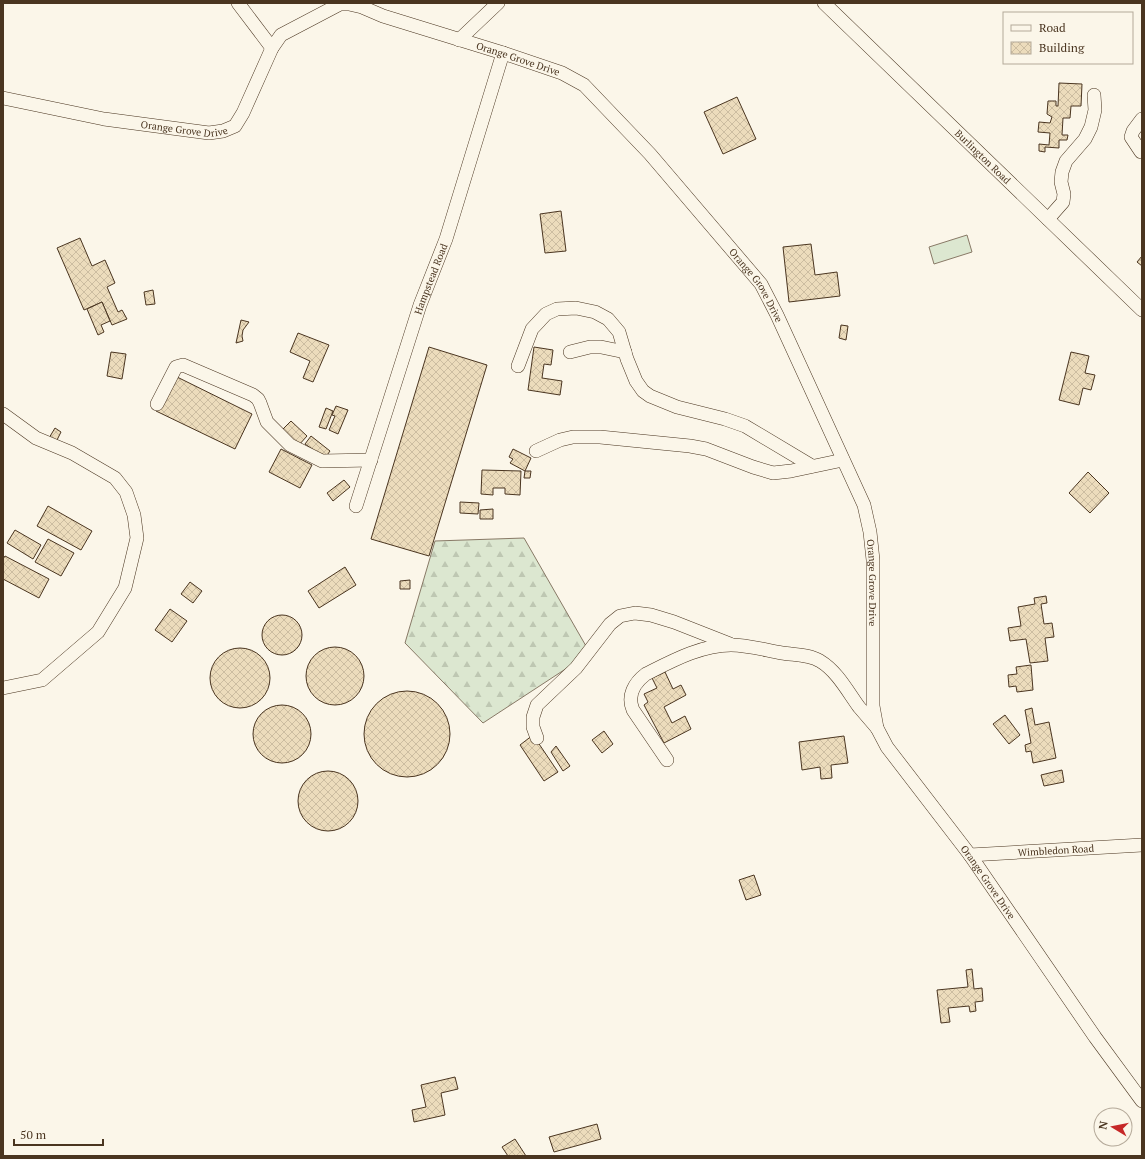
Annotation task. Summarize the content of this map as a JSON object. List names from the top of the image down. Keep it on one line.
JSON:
{"streets":{"street":["Orange Grove Drive","Burlington Road","Hampstead Road","Wimbledon Road"]},"crossings":[["Orange Grove Drive","Hampstead Road"],["Orange Grove Drive","Wimbledon Road"]],"legend":["Road","Building"],"scale_bar":"50 m","north":"left"}
